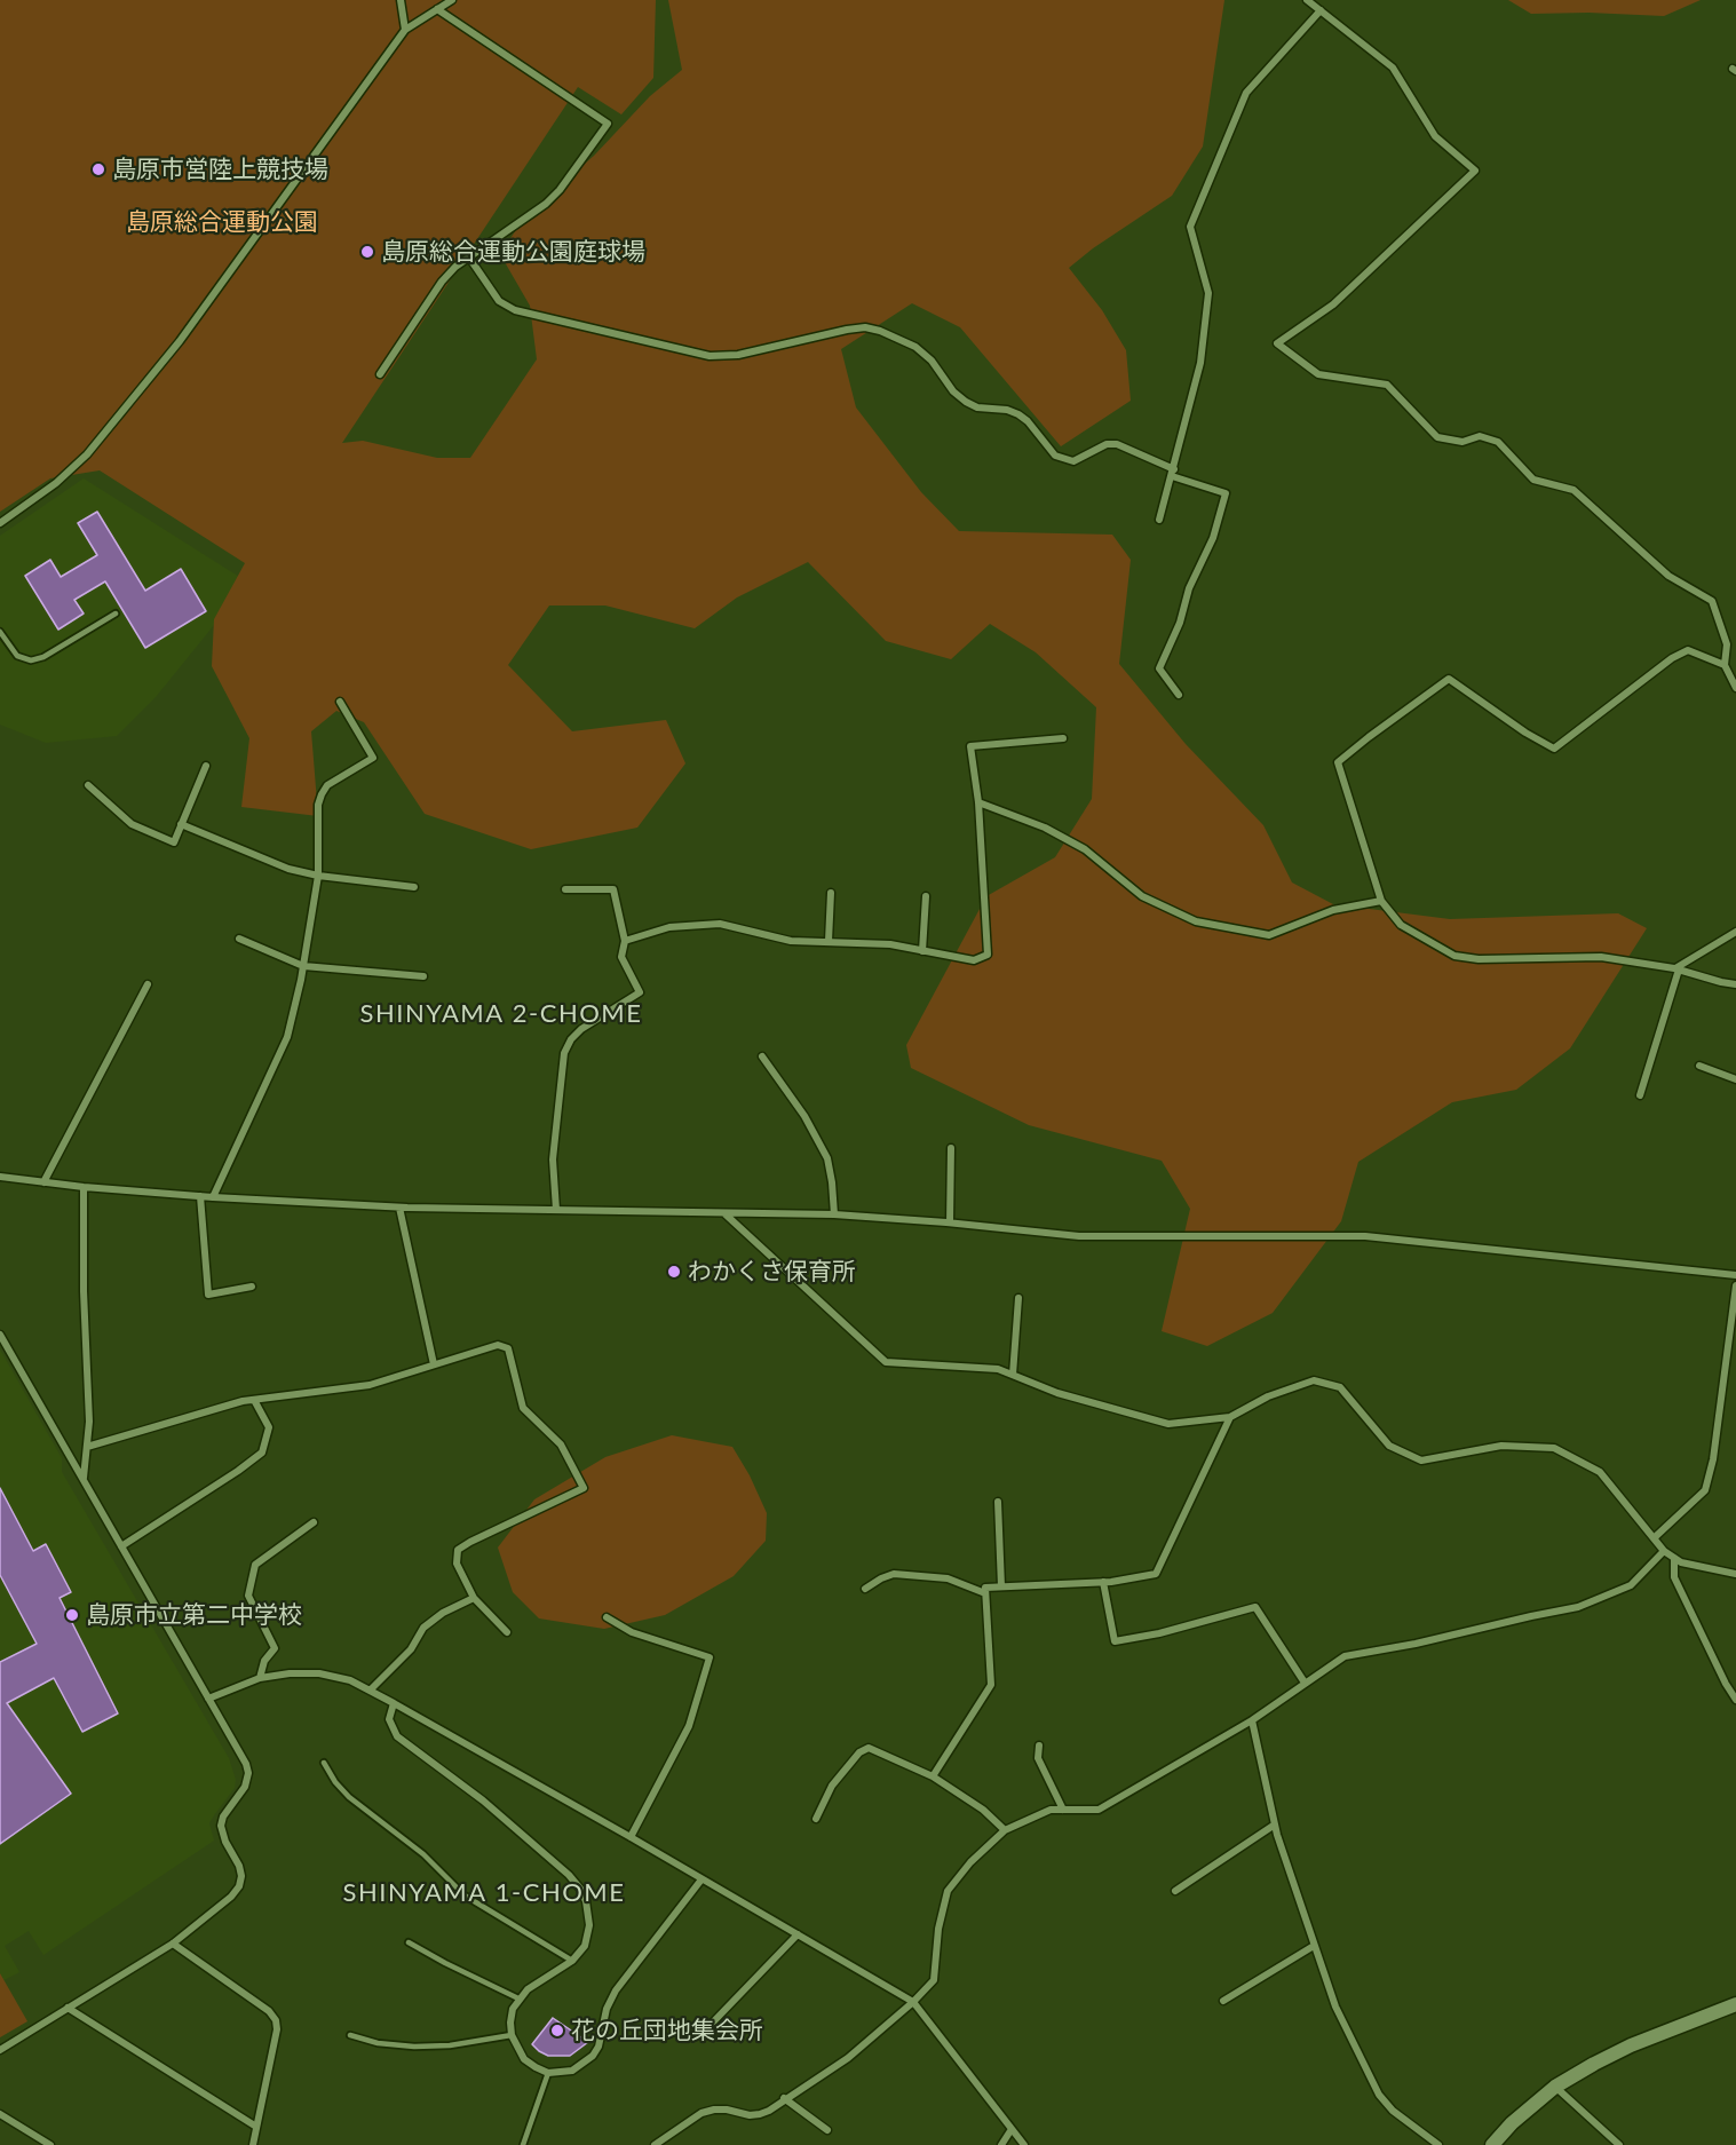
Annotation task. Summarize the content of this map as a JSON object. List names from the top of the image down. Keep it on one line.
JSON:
{"districts":["SHINYAMA 2-CHOME","SHINYAMA 1-CHOME"],"parks":["島原総合運動公園"],"places":["島原市営陸上競技場","島原総合運動公園庭球場","わかくさ保育所","島原市立第二中学校","花の丘団地集会所"]}
